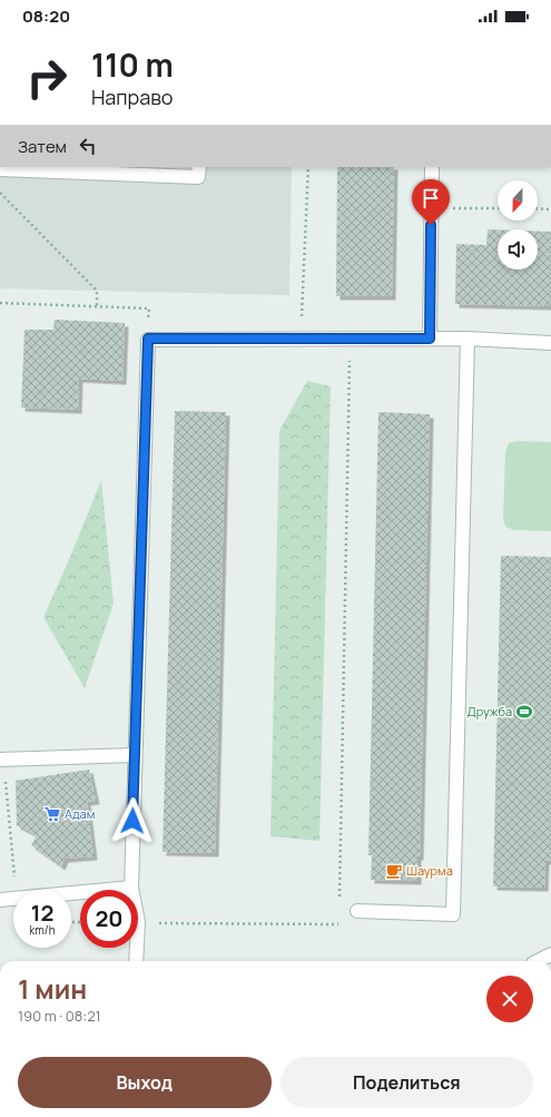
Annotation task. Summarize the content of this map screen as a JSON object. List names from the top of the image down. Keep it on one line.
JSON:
{"places":{"sports":["Дружба"],"supermarket":["Адам"],"cafe":["Шаурма"]},"north":"bottom","page":{"status":"08:20","turn":["110 m","Направо"],"then":"Затем","speed":"12 km/h","limit":"20","heading":["1 мин","190 m · 08:21"],"buttons":["Выход","Поделиться"]}}
